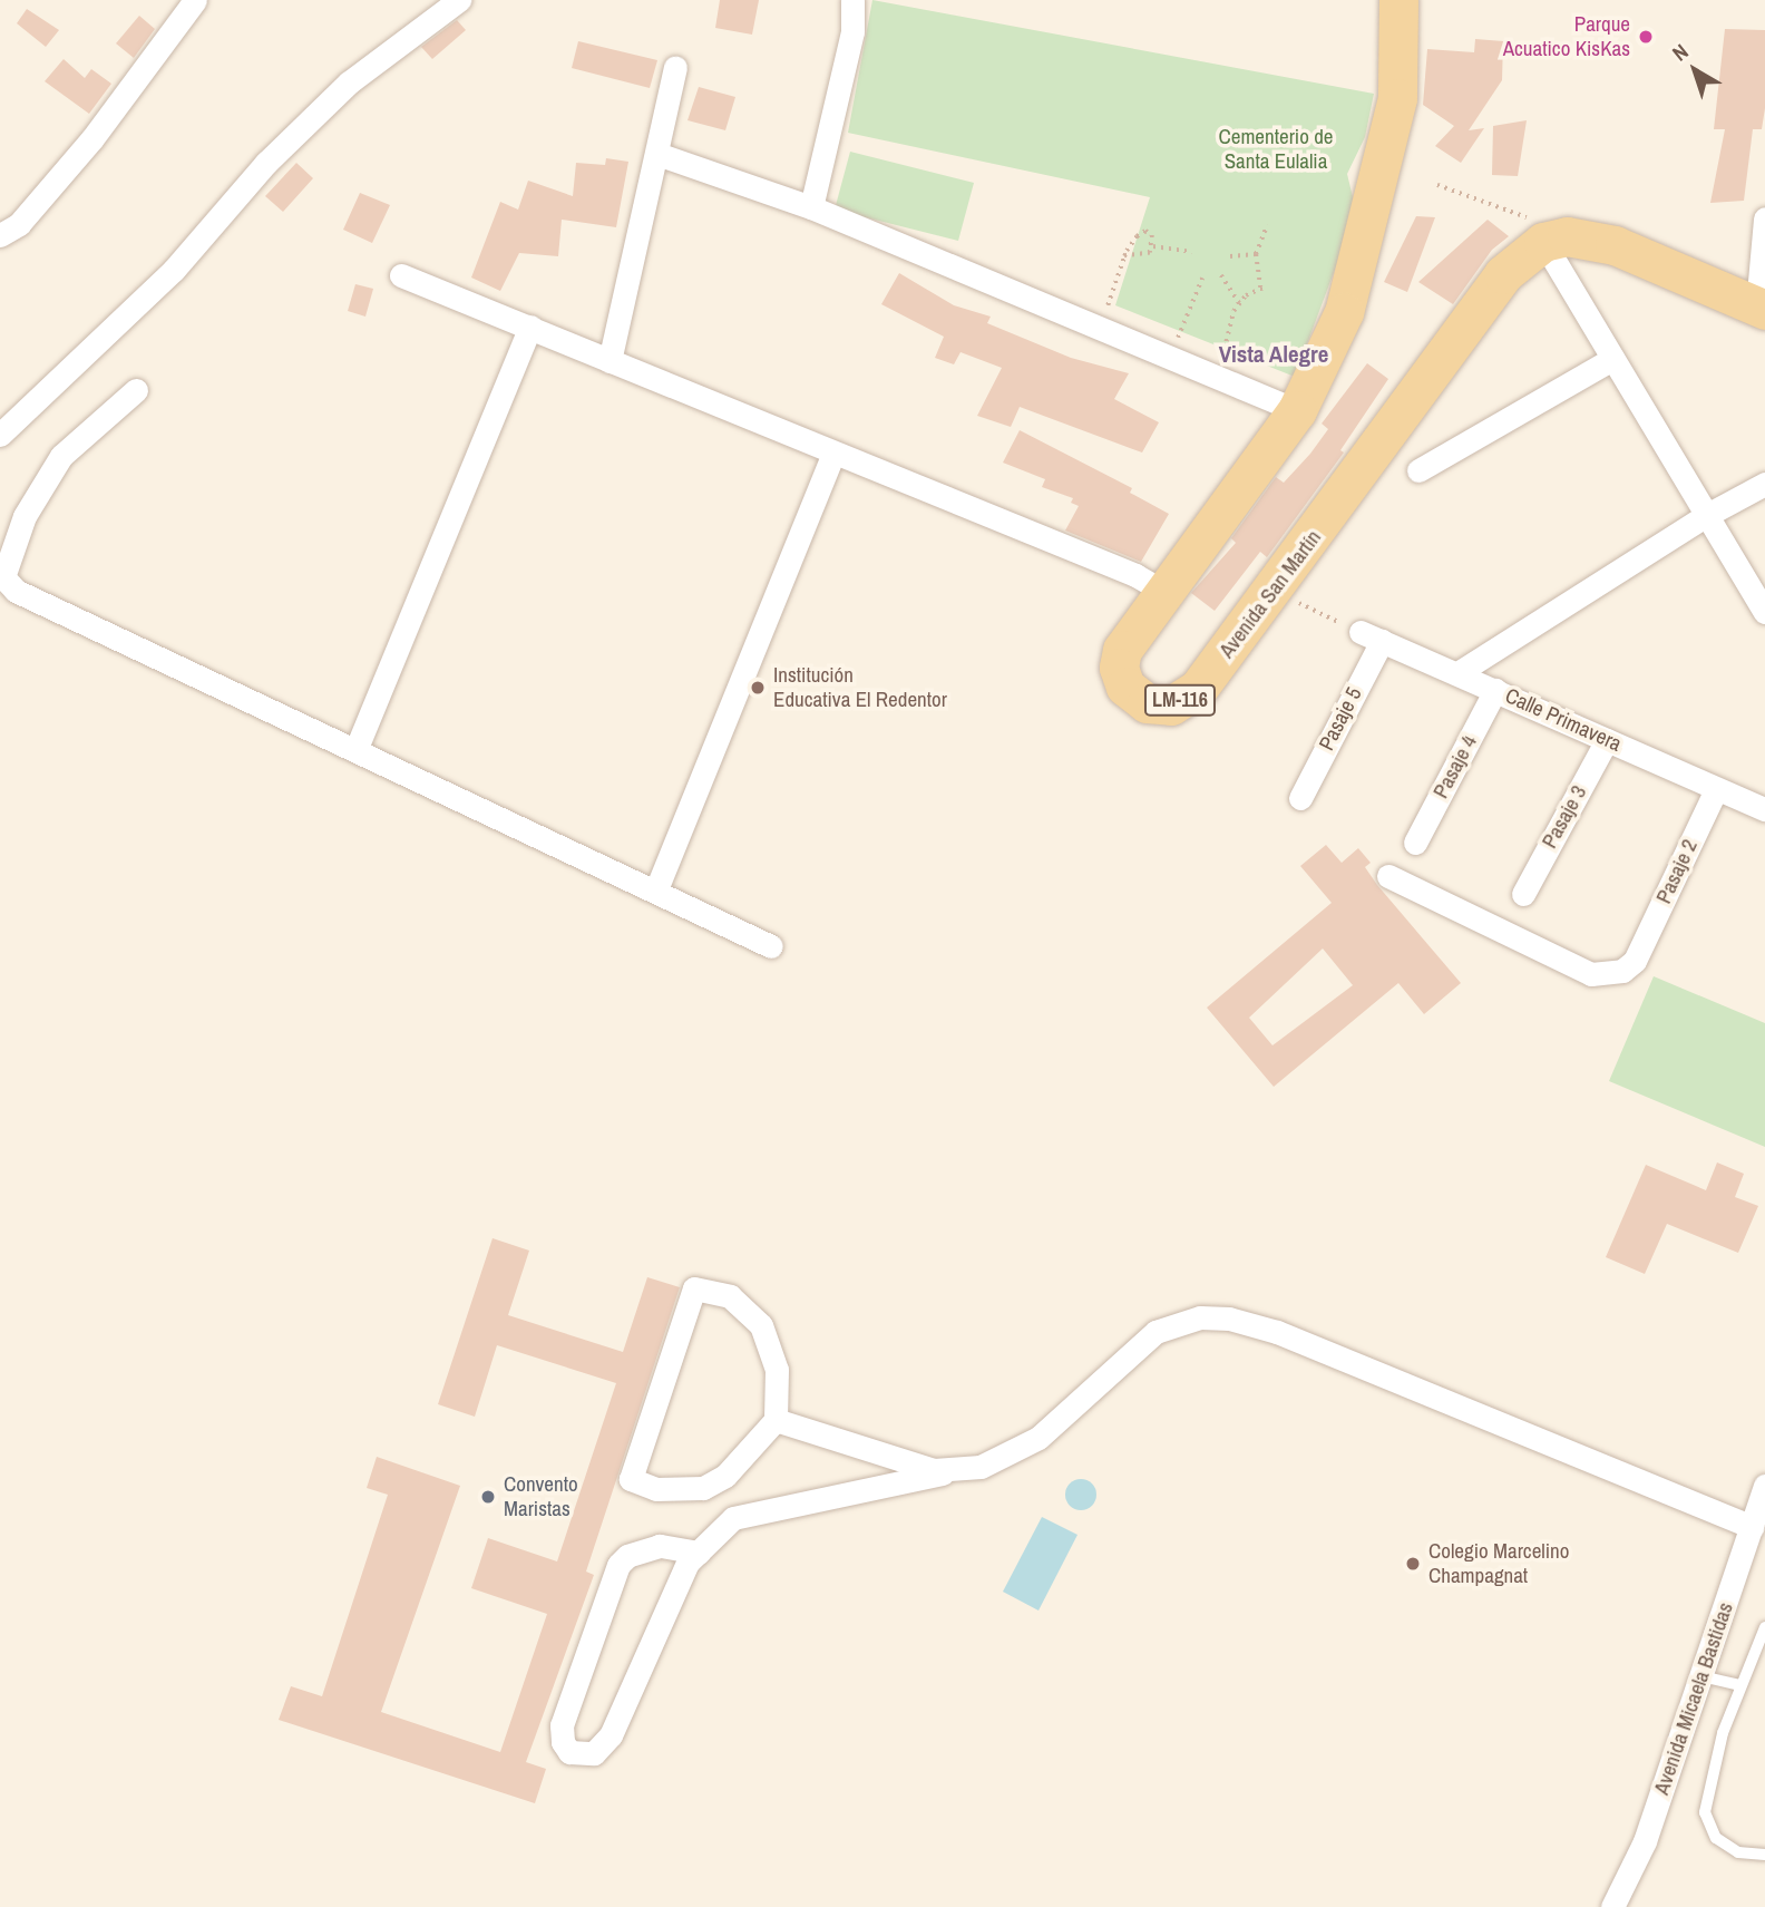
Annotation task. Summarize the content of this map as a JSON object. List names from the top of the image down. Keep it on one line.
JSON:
{"streets":{"main road":["Avenida San Martín","LM-116"],"street":["Pasaje 5","Calle Primavera","Pasaje 4","Pasaje 3","Pasaje 2","Avenida Micaela Bastidas"]},"crossings":[["Pasaje 5","Calle Primavera"],["Calle Primavera","Pasaje 4"],["Calle Primavera","Pasaje 3"],["Calle Primavera","Pasaje 2"]],"districts":["Vista Alegre"],"parks":["Cementerio de Santa Eulalia"],"places":["Parque Acuatico KisKas","Institución Educativa El Redentor","Convento Maristas","Colegio Marcelino Champagnat"],"north":"top left"}
